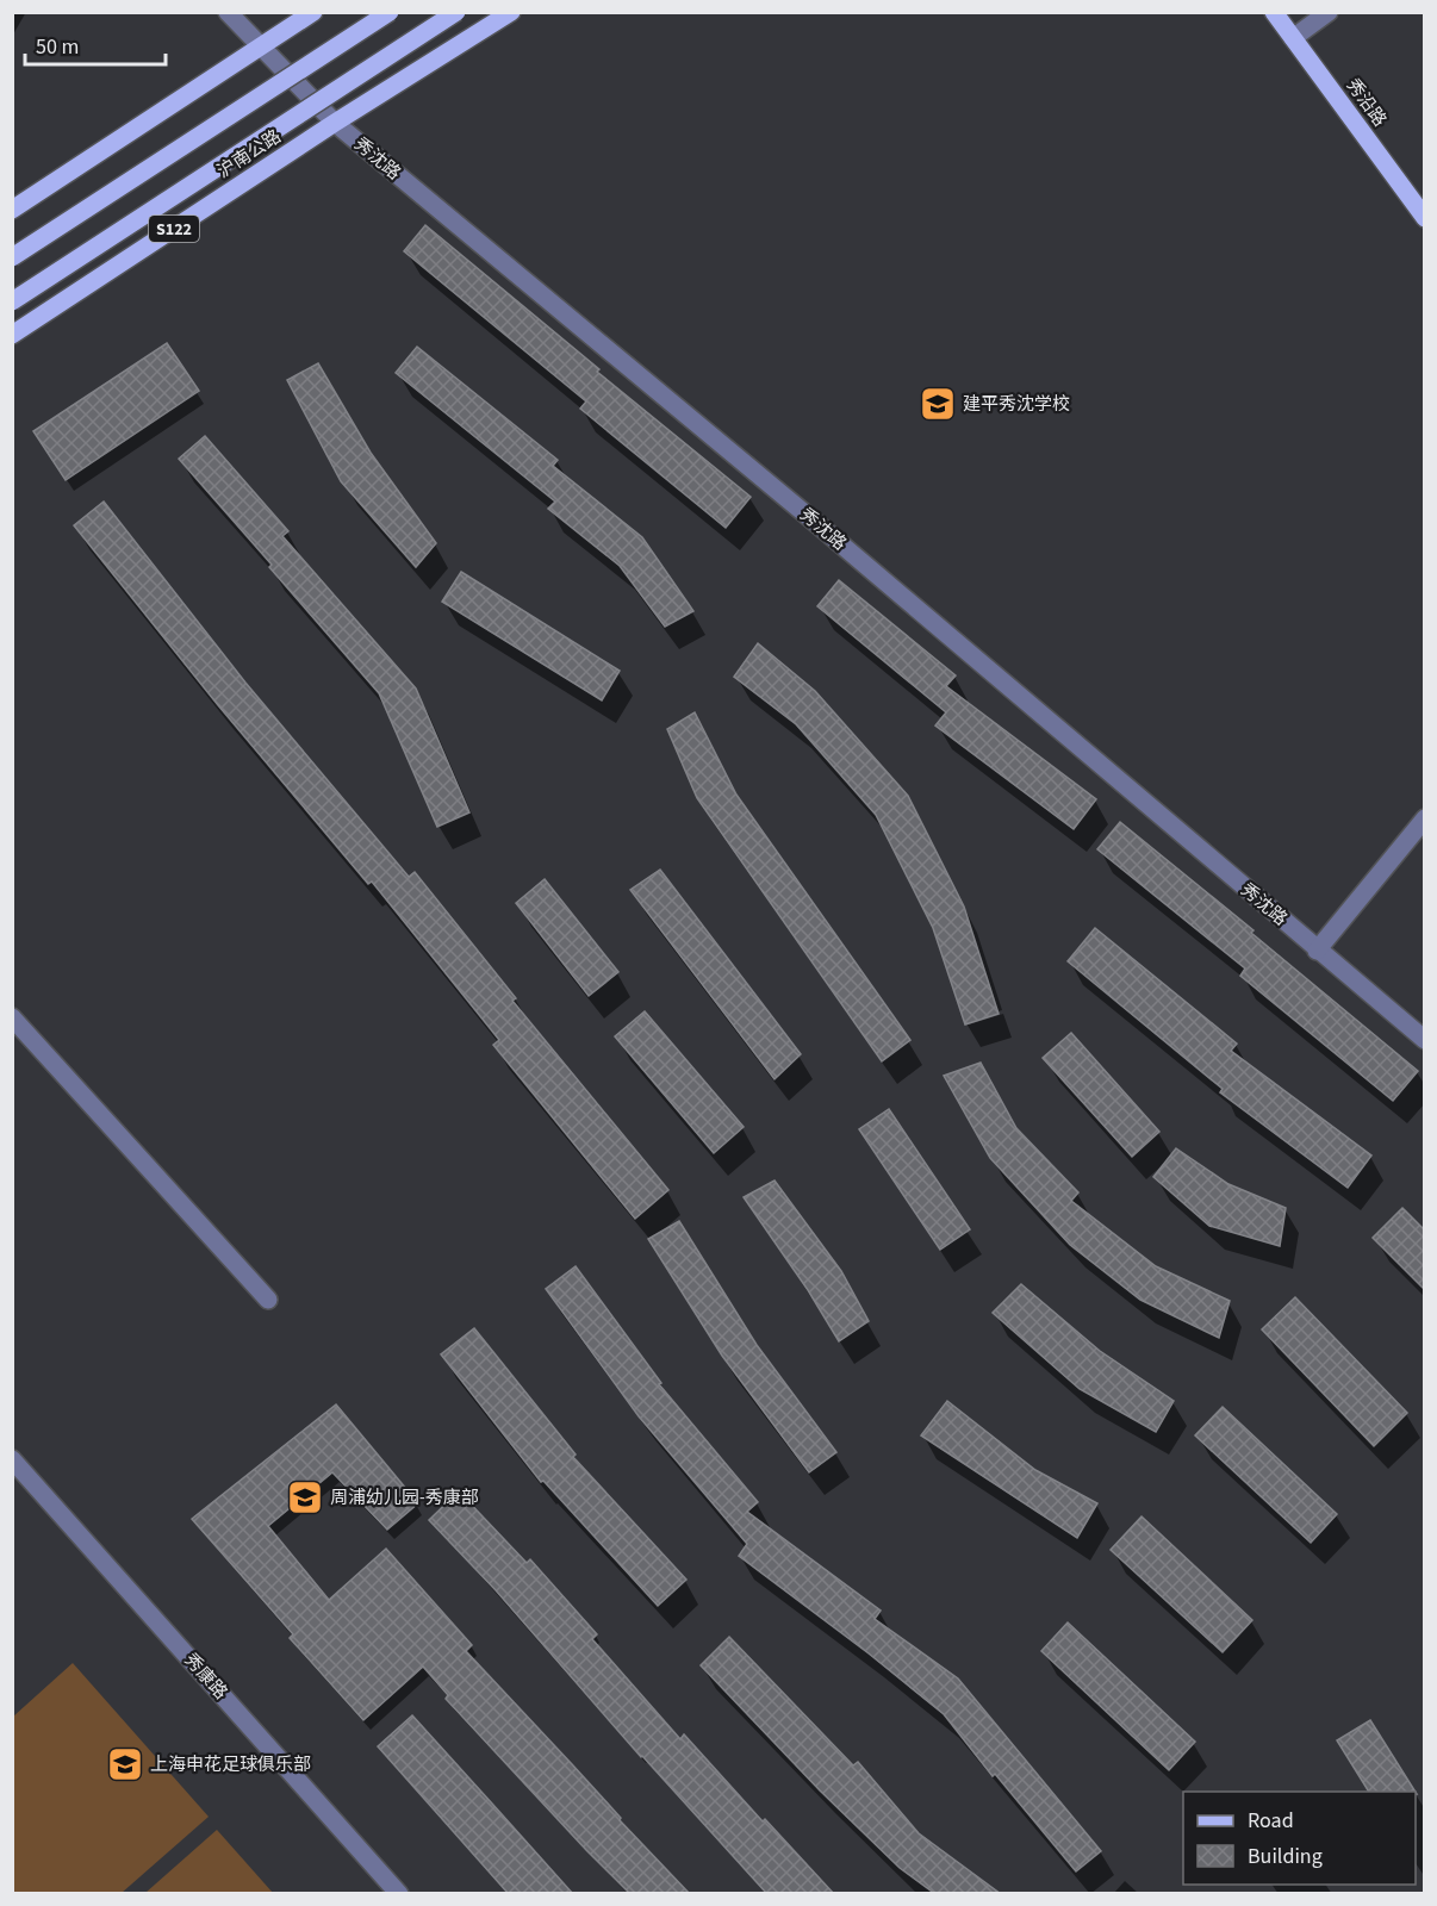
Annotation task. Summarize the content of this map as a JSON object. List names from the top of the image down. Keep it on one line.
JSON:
{"streets":{"main road":["秀沿路","沪南公路","S122"],"street":["秀沈路","秀康路"]},"crossings":[["沪南公路","秀沈路"]],"places":{"school or university":["建平秀沈学校","周浦幼儿园-秀康部","上海申花足球俱乐部"]},"legend":["Road","Building"],"scale_bar":"50 m"}
